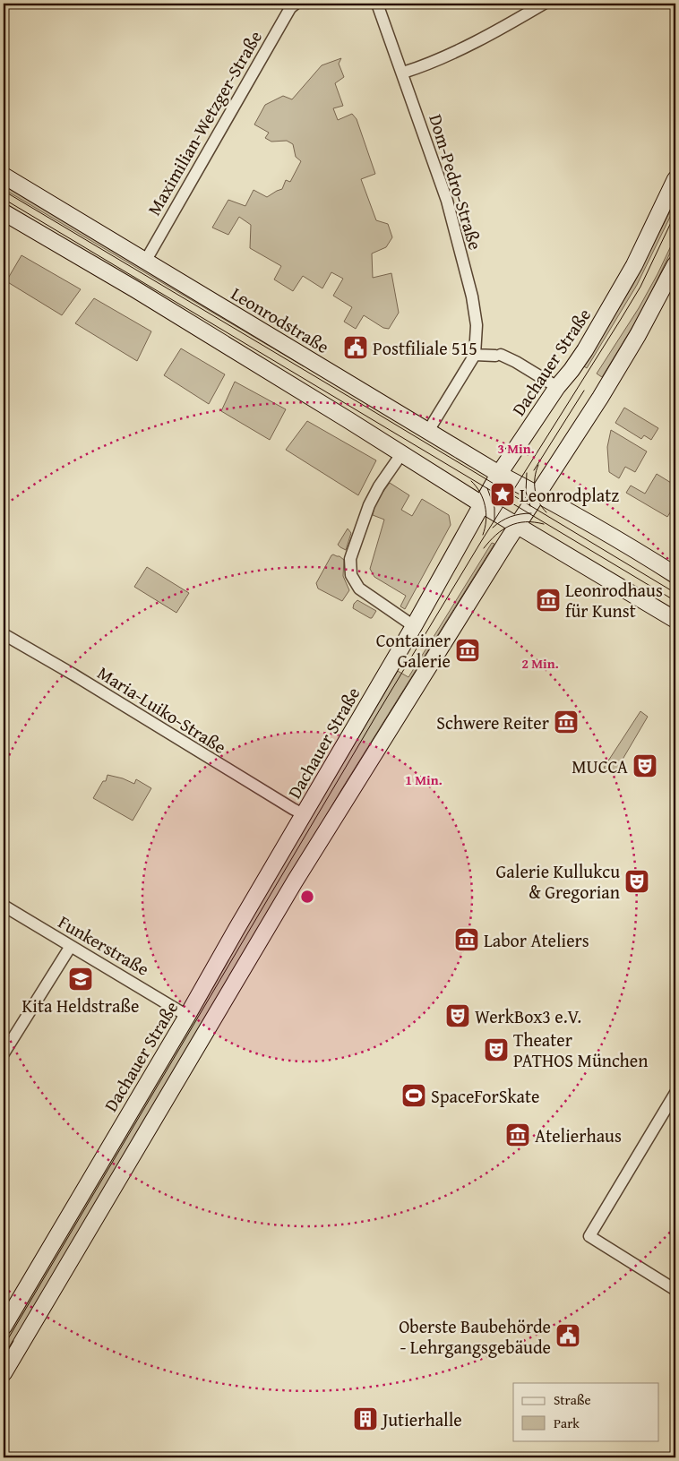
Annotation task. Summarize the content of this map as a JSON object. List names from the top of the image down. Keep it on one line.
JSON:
{"streets":{"main road":["Leonrodstraße","Dachauer Straße"],"street":["Maximilian-Wetzger-Straße","Dom-Pedro-Straße","Maria-Luiko-Straße","Funkerstraße"]},"crossings":[["Maximilian-Wetzger-Straße","Leonrodstraße"],["Leonrodstraße","Dachauer Straße"],["Dachauer Straße","Maria-Luiko-Straße"],["Dachauer Straße","Funkerstraße"]],"places":{"public building":["Postfiliale 515","Oberste Baubehörde - Lehrgangsgebäude"],"place":["Leonrodplatz"],"museum":["Leonrodhaus für Kunst","Container Galerie","Schwere Reiter","Labor Ateliers","Atelierhaus"],"theatre":["MUCCA","Galerie Kullukcu & Gregorian","WerkBox3 e.V.","Theater PATHOS München"],"school or university":["Kita Heldstraße"],"sports":["SpaceForSkate"],"building":["Jutierhalle"]},"legend":["Straße","Park"],"rings":["3 Min.","2 Min.","1 Min."]}
